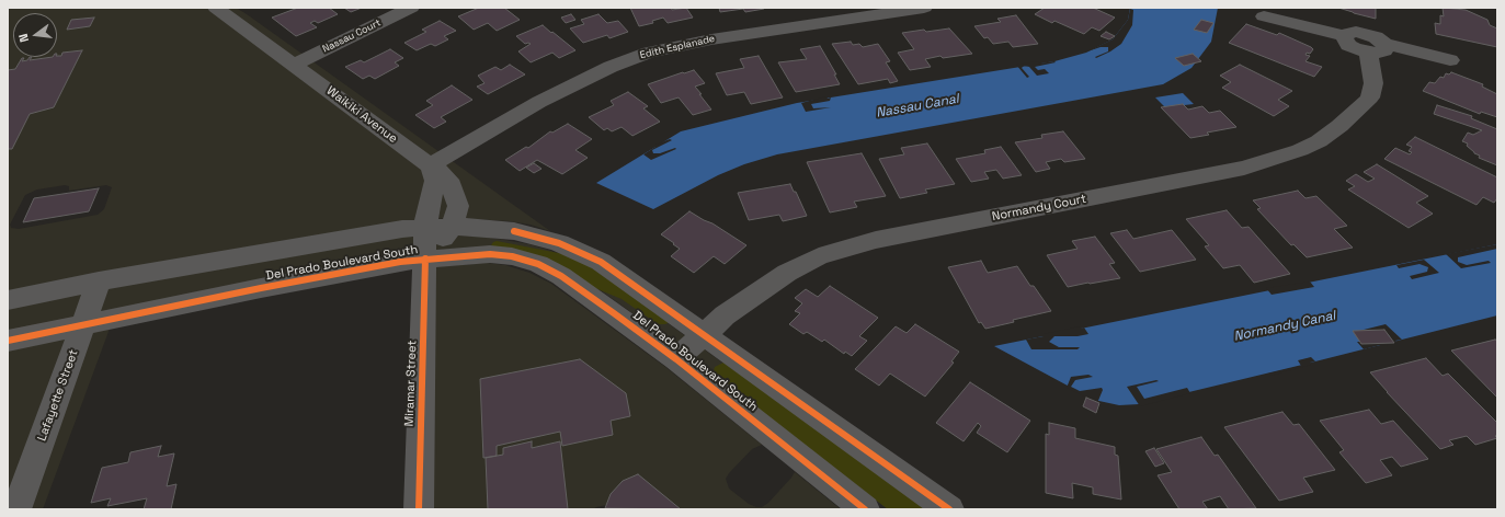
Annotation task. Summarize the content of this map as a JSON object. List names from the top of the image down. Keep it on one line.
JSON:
{"streets":{"street":["Nassau Court","Edith Esplanade","Waikiki Avenue","Normandy Court","Del Prado Boulevard South","Miramar Street","Lafayette Street"]},"crossings":[["Nassau Court","Waikiki Avenue"],["Edith Esplanade","Waikiki Avenue"],["Normandy Court","Del Prado Boulevard South"],["Del Prado Boulevard South","Miramar Street"],["Del Prado Boulevard South","Lafayette Street"]],"water":["Nassau Canal","Normandy Canal"],"north":"left"}
